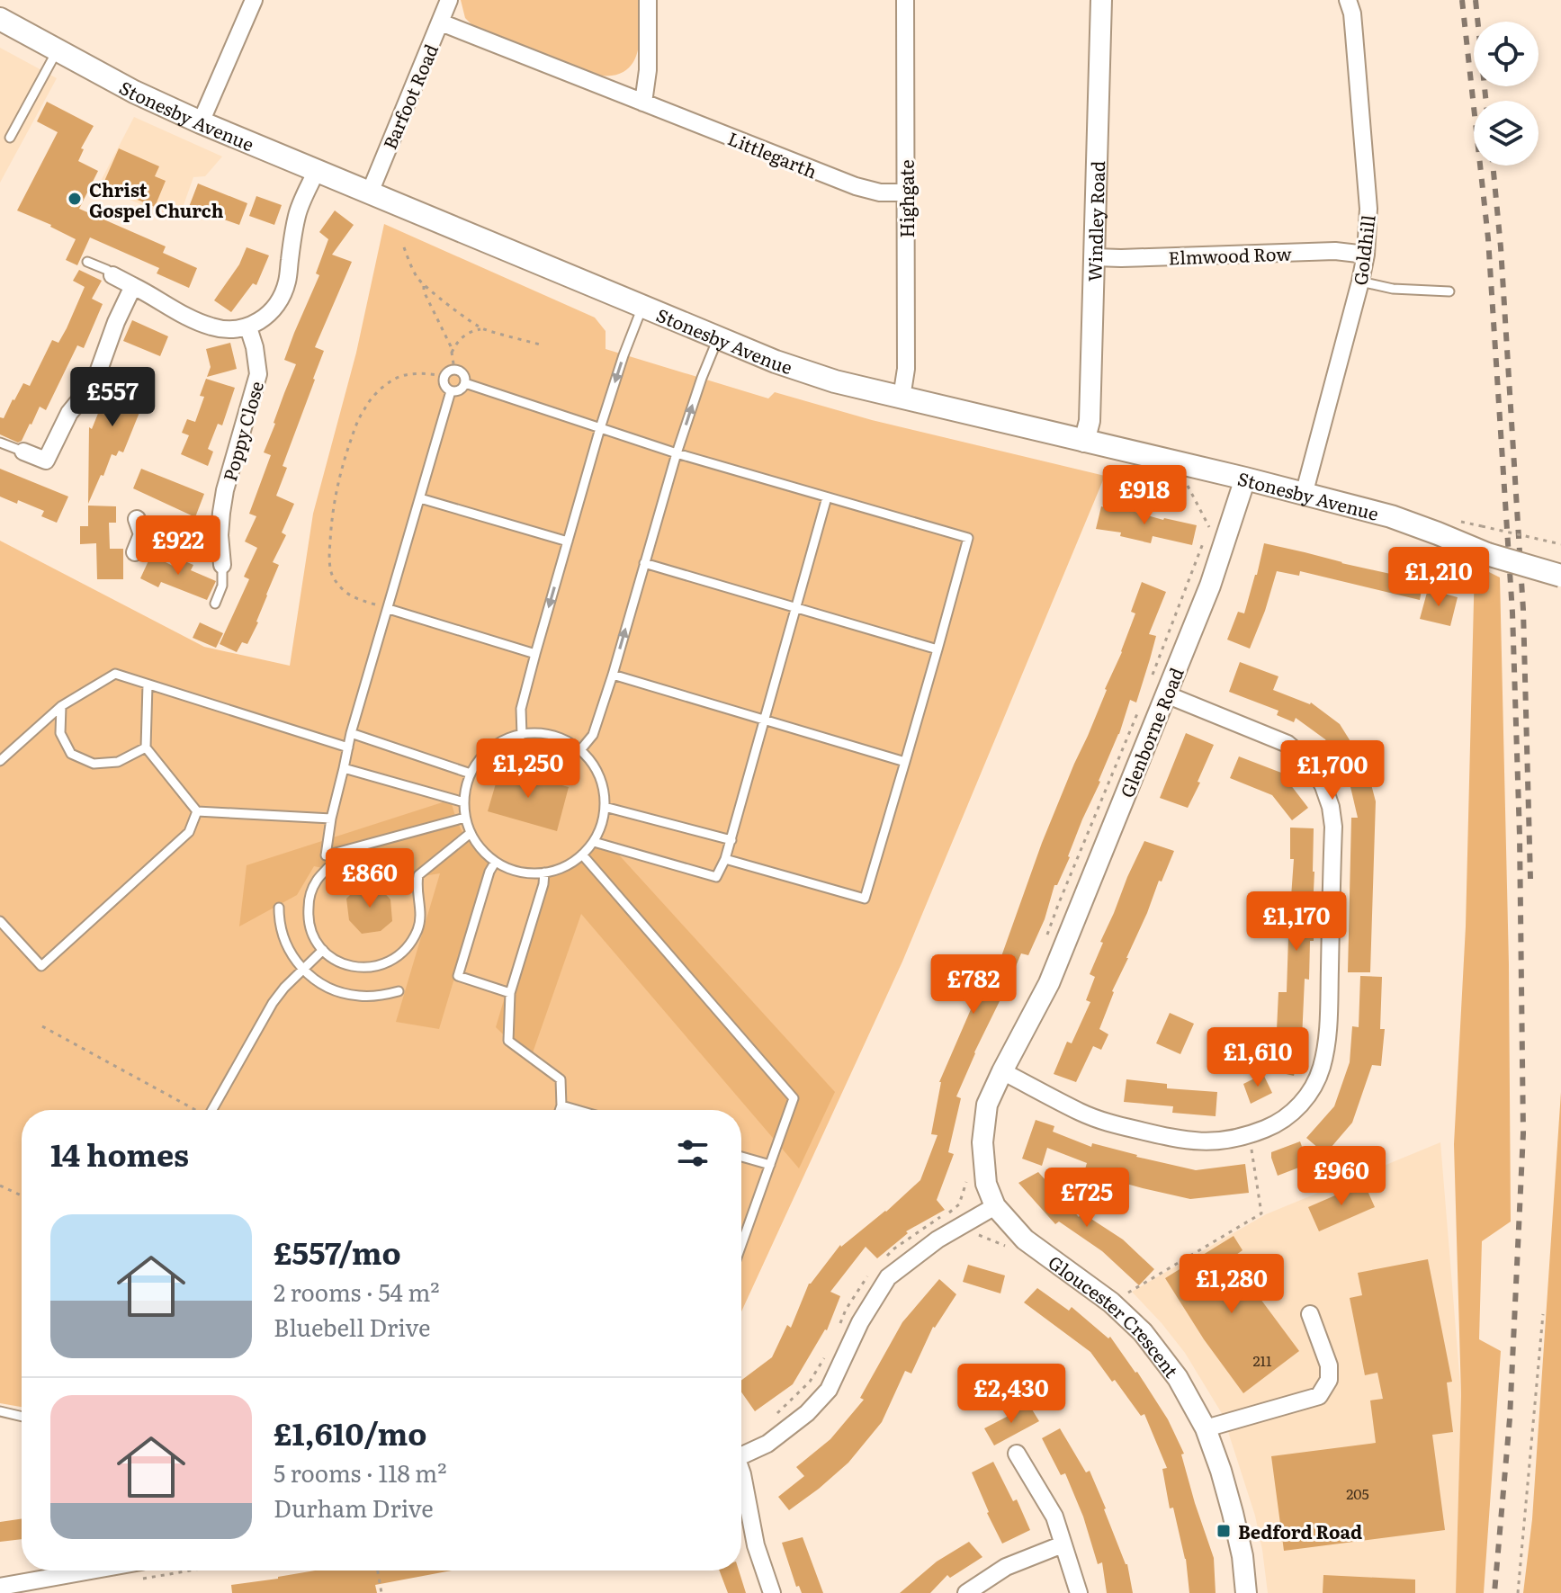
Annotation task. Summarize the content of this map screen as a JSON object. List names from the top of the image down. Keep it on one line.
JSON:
{"streets":{"main road":["Stonesby Avenue"],"street":["Barfoot Road","Littlegarth","Highgate","Windley Road","Goldhill","Elmwood Row","Poppy Close","Glenborne Road","Gloucester Crescent"]},"crossings":[["Barfoot Road","Stonesby Avenue"],["Barfoot Road","Littlegarth"],["Stonesby Avenue","Highgate"],["Stonesby Avenue","Windley Road"],["Stonesby Avenue","Goldhill"],["Stonesby Avenue","Glenborne Road"],["Littlegarth","Highgate"],["Windley Road","Elmwood Row"],["Goldhill","Elmwood Row"],["Glenborne Road","Gloucester Crescent"]],"places":{"other":["Christ Gospel Church"],"transit":["Bedford Road"]},"house_numbers":["211","205"],"page":{"price":["£557","£918","£922","£1,210","£1,250","£1,700","£860","£1,170","£782","£1,610","£960","£725","£1,280","£2,430"],"heading":"14 homes","list":[{"name":"£557/mo","note":"2 rooms · 54 m² · Bluebell Drive"},{"name":"£1,610/mo","note":"5 rooms · 118 m² · Durham Drive"}]}}
